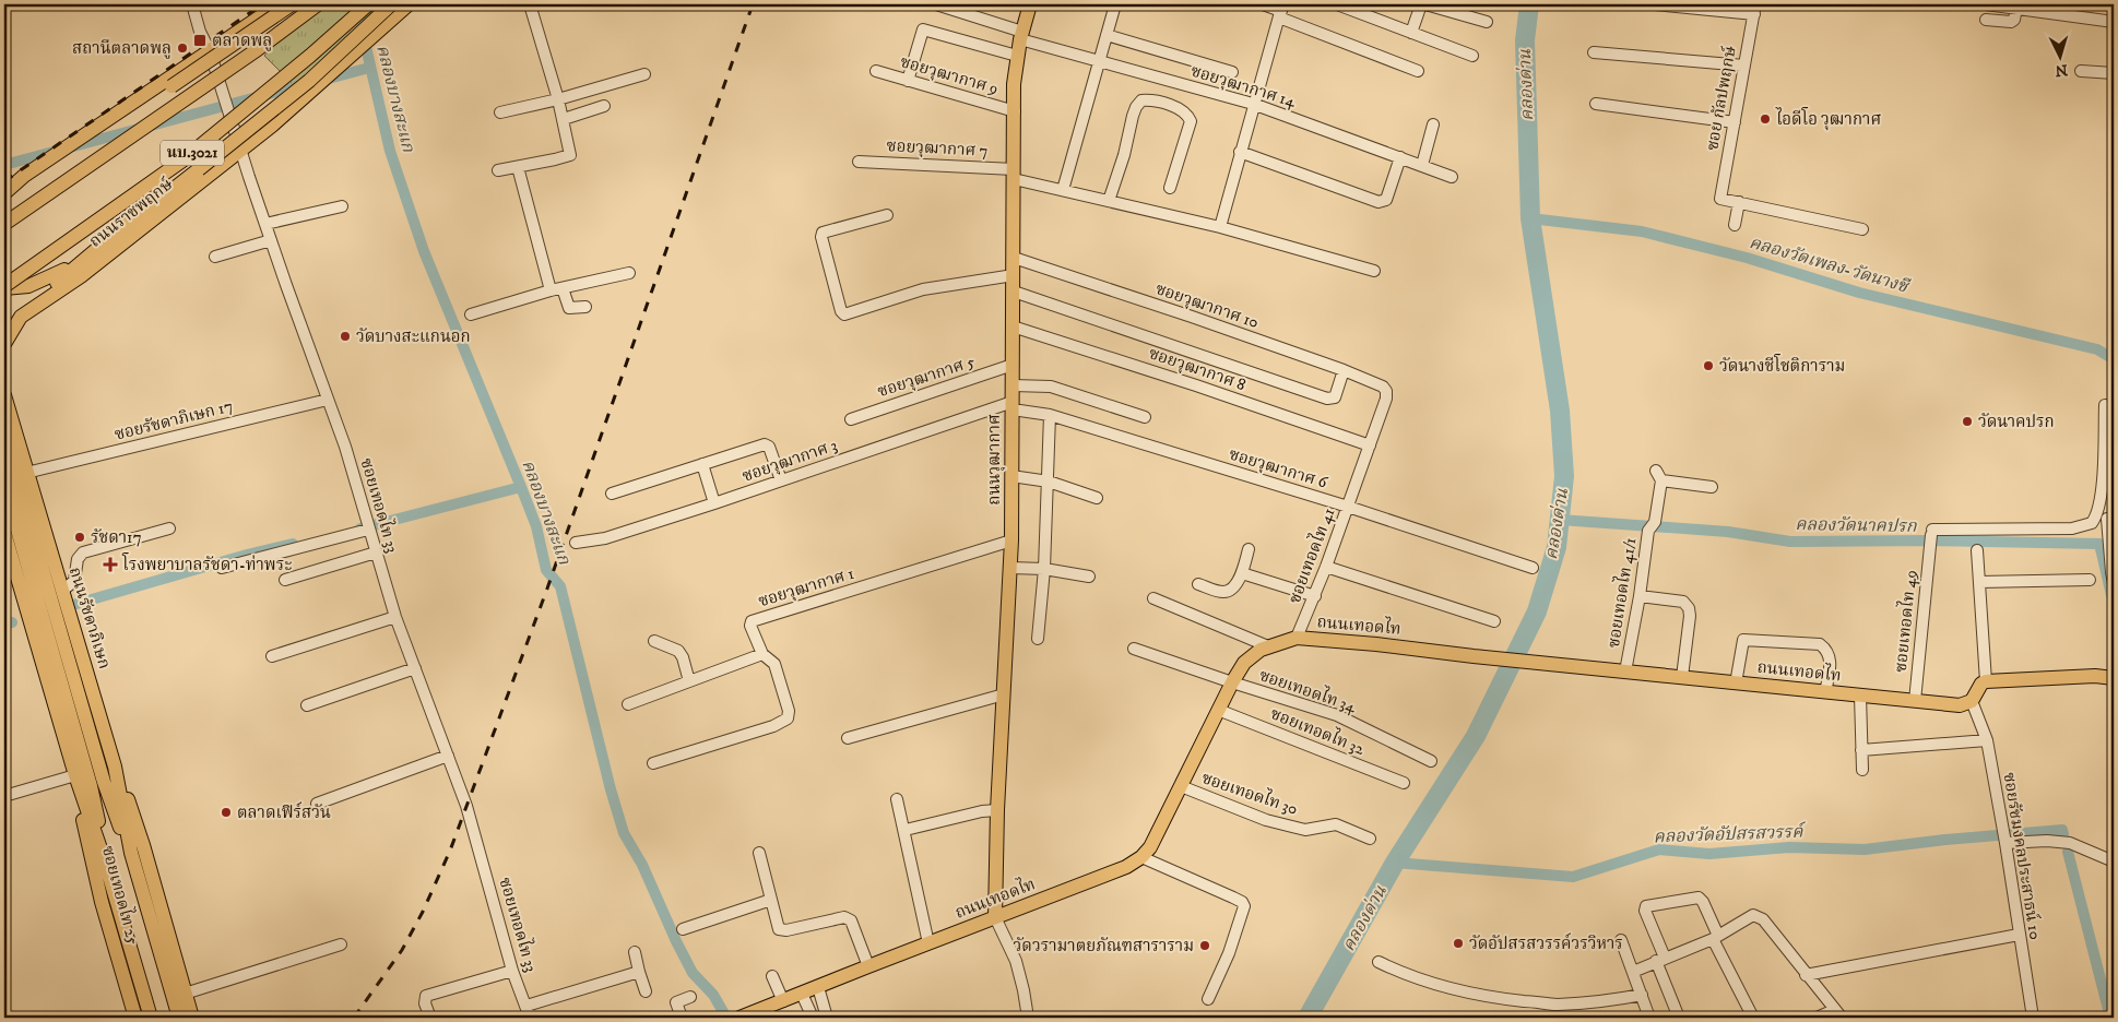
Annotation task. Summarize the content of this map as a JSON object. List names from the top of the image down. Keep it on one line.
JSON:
{"streets":{"main road":["นบ.3021","ถนนราชพฤกษ์","ถนนวุฒากาศ","ถนนรัชดาภิเษก","ถนนเทอดไท","ซอยเทอดไท 25"],"street":["ซอยวุฒากาศ 9","ซอยวุฒากาศ 14","ซอย กัลปพฤกษ์","ซอยวุฒากาศ 7","ซอยวุฒากาศ 10","ซอยวุฒากาศ 8","ซอยวุฒากาศ 5","ซอยรัชดาภิเษก 17","ซอยวุฒากาศ 3","ซอยวุฒากาศ 6","ซอยเทอดไท 33","ซอยเทอดไท 41","ซอยวุฒากาศ 1","ซอยเทอดไท 41/1","ซอยเทอดไท 49","ซอยเทอดไท 34","ซอยเทอดไท 32","ซอยเทอดไท 30","ซอยรัชมงคลประสาธน์ 10"]},"crossings":[["ซอยวุฒากาศ 9","ถนนวุฒากาศ"],["ซอยวุฒากาศ 14","ถนนวุฒากาศ"],["ซอยวุฒากาศ 7","ถนนวุฒากาศ"],["ถนนราชพฤกษ์","ซอยเทอดไท 33"],["ซอยวุฒากาศ 10","ถนนวุฒากาศ"],["ซอยวุฒากาศ 10","ซอยเทอดไท 41"],["ซอยวุฒากาศ 8","ถนนวุฒากาศ"],["ซอยวุฒากาศ 8","ซอยเทอดไท 41"],["ซอยวุฒากาศ 5","ถนนวุฒากาศ"],["ซอยรัชดาภิเษก 17","ซอยเทอดไท 33"],["ซอยรัชดาภิเษก 17","ถนนรัชดาภิเษก"],["ถนนวุฒากาศ","ซอยวุฒากาศ 3"],["ถนนวุฒากาศ","ซอยวุฒากาศ 6"],["ถนนวุฒากาศ","ซอยวุฒากาศ 1"],["ถนนวุฒากาศ","ถนนเทอดไท"],["ซอยวุฒากาศ 3","ซอยวุฒากาศ 6"],["ซอยวุฒากาศ 6","ซอยเทอดไท 41"],["ซอยเทอดไท 41","ถนนเทอดไท"],["ซอยเทอดไท 41/1","ถนนเทอดไท"],["ซอยเทอดไท 49","ถนนเทอดไท"],["ถนนเทอดไท","ซอยเทอดไท 34"],["ถนนเทอดไท","ซอยเทอดไท 32"],["ถนนเทอดไท","ซอยเทอดไท 30"],["ถนนเทอดไท","ซอยรัชมงคลประสาธน์ 10"]],"water":["คลองด่าน","คลองบางสะแก","คลองวัดเพลง-วัดนางชี","คลองวัดนาคปรก","คลองวัดอัปสรสวรรค์"],"places":{"transit":["ตลาดพลู"],"other":["สถานีตลาดพลู","ไอดีโอ วุฒากาศ","วัดบางสะแกนอก","วัดนางชีโชติการาม","วัดนาคปรก","รัชดา17","ตลาดเฟิร์สวัน","วัดอัปสรสวรรค์วรวิหาร","วัดวรามาตยภัณฑสาราราม"],"health":["โรงพยาบาลรัชดา-ท่าพระ"]},"north":"bottom"}
